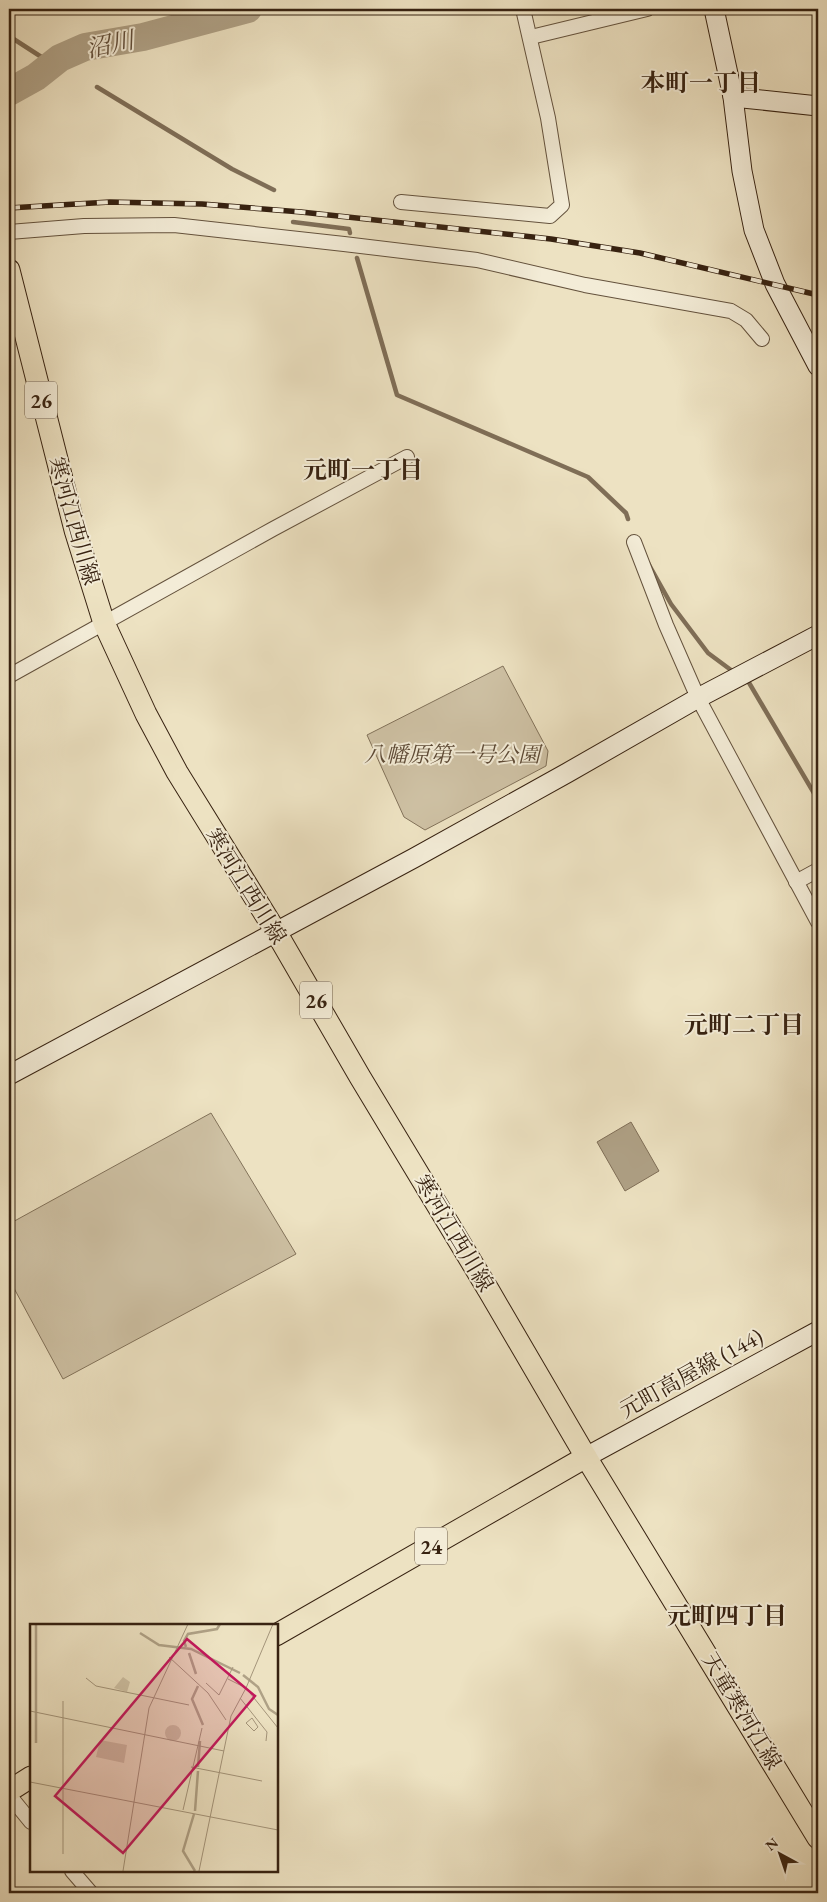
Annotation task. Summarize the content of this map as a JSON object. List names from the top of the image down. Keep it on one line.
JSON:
{"streets":{"main road":["26","寒河江西川線","24","天童寒河江線"],"street":["元町高屋線 (144)"]},"crossings":[["寒河江西川線","元町高屋線 (144)"],["寒河江西川線","24"],["寒河江西川線","天童寒河江線"],["元町高屋線 (144)","24"],["元町高屋線 (144)","天童寒河江線"],["24","天童寒河江線"]],"districts":["本町一丁目","元町一丁目","元町二丁目","元町四丁目"],"water":["沼川"],"parks":["八幡原第一号公園"],"north":"top left"}
